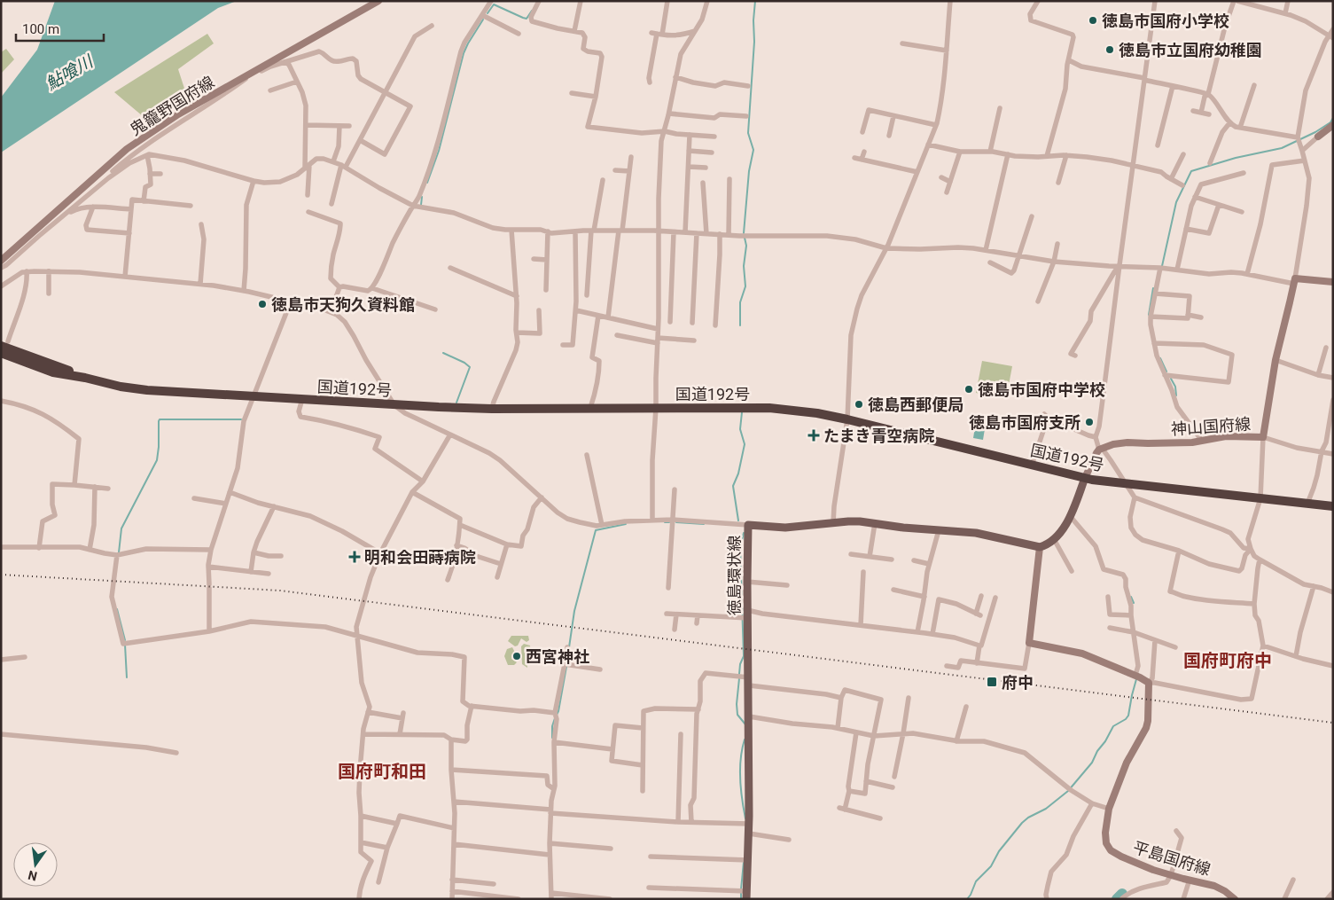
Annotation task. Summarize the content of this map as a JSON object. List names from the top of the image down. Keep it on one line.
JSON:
{"streets":{"highway":["国道192号"],"main road":["鬼籠野国府線","神山国府線","徳島環状線","平島国府線"]},"districts":["国府町府中","国府町和田"],"water":["鮎喰川"],"places":{"other":["徳島市国府小学校","徳島市立国府幼稚園","徳島市天狗久資料館","徳島市国府中学校","徳島西郵便局","徳島市国府支所","西宮神社"],"health":["たまき青空病院","明和会田蒔病院"],"transit":["府中"]},"scale_bar":"100 m","north":"bottom"}
